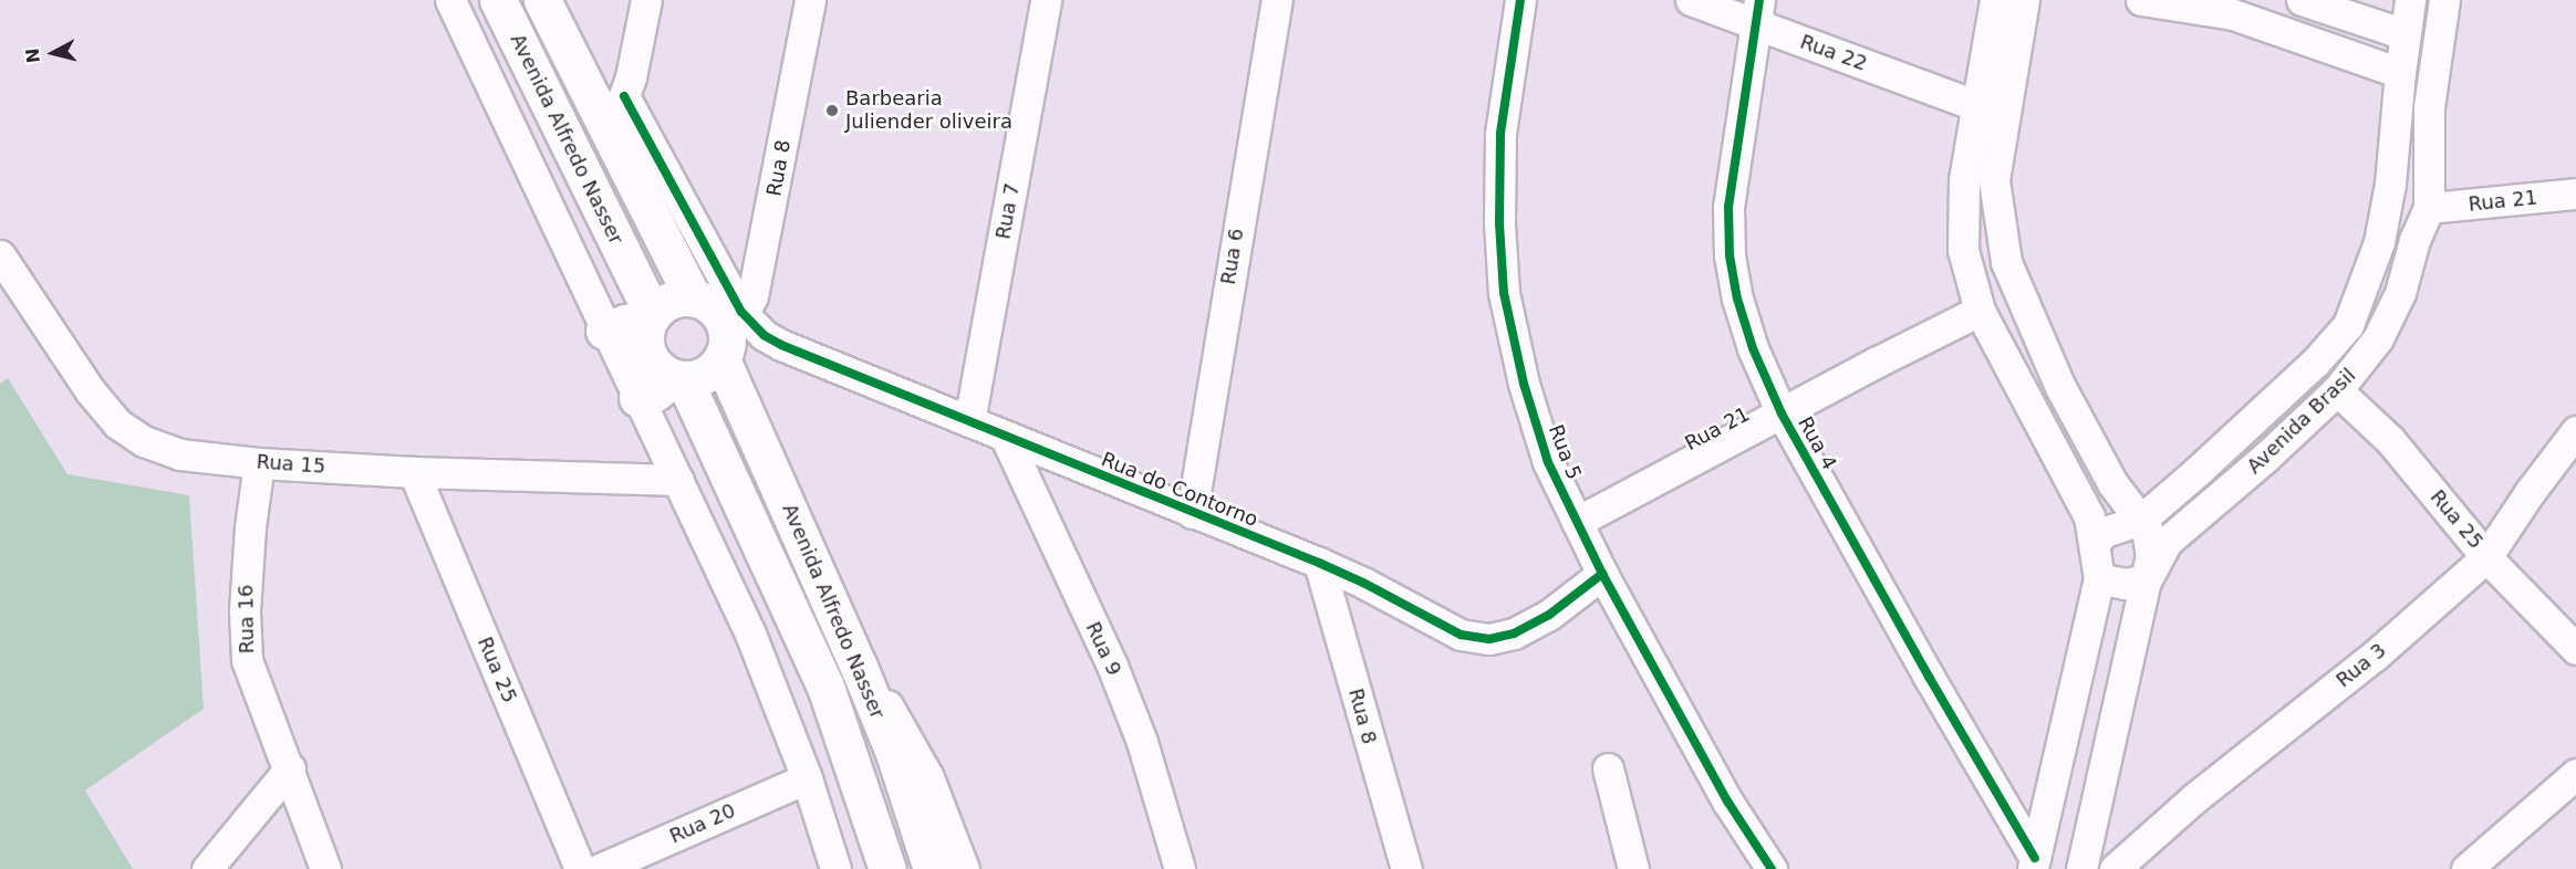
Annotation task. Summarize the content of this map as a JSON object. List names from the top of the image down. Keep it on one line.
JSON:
{"streets":{"main road":["Avenida Alfredo Nasser"],"street":["Rua 22","Rua 8","Rua 21","Rua 7","Rua 6","Avenida Brasil","Rua 4","Rua 5","Rua 15","Rua do Contorno","Rua 25","Rua 16","Rua 9","Rua 3","Rua 20"]},"crossings":[["Rua 22","Rua 4"],["Avenida Alfredo Nasser","Rua 8"],["Avenida Alfredo Nasser","Rua do Contorno"],["Rua 8","Rua do Contorno"],["Rua 21","Avenida Brasil"],["Rua 21","Rua 4"],["Rua 21","Rua 5"],["Rua 7","Rua do Contorno"],["Rua 6","Rua do Contorno"],["Avenida Brasil","Rua 25"],["Rua 5","Rua do Contorno"],["Rua 15","Rua 25"],["Rua 15","Rua 16"],["Rua do Contorno","Rua 9"],["Rua 25","Rua 3"]],"places":["Barbearia Juliender oliveira"],"north":"left"}
